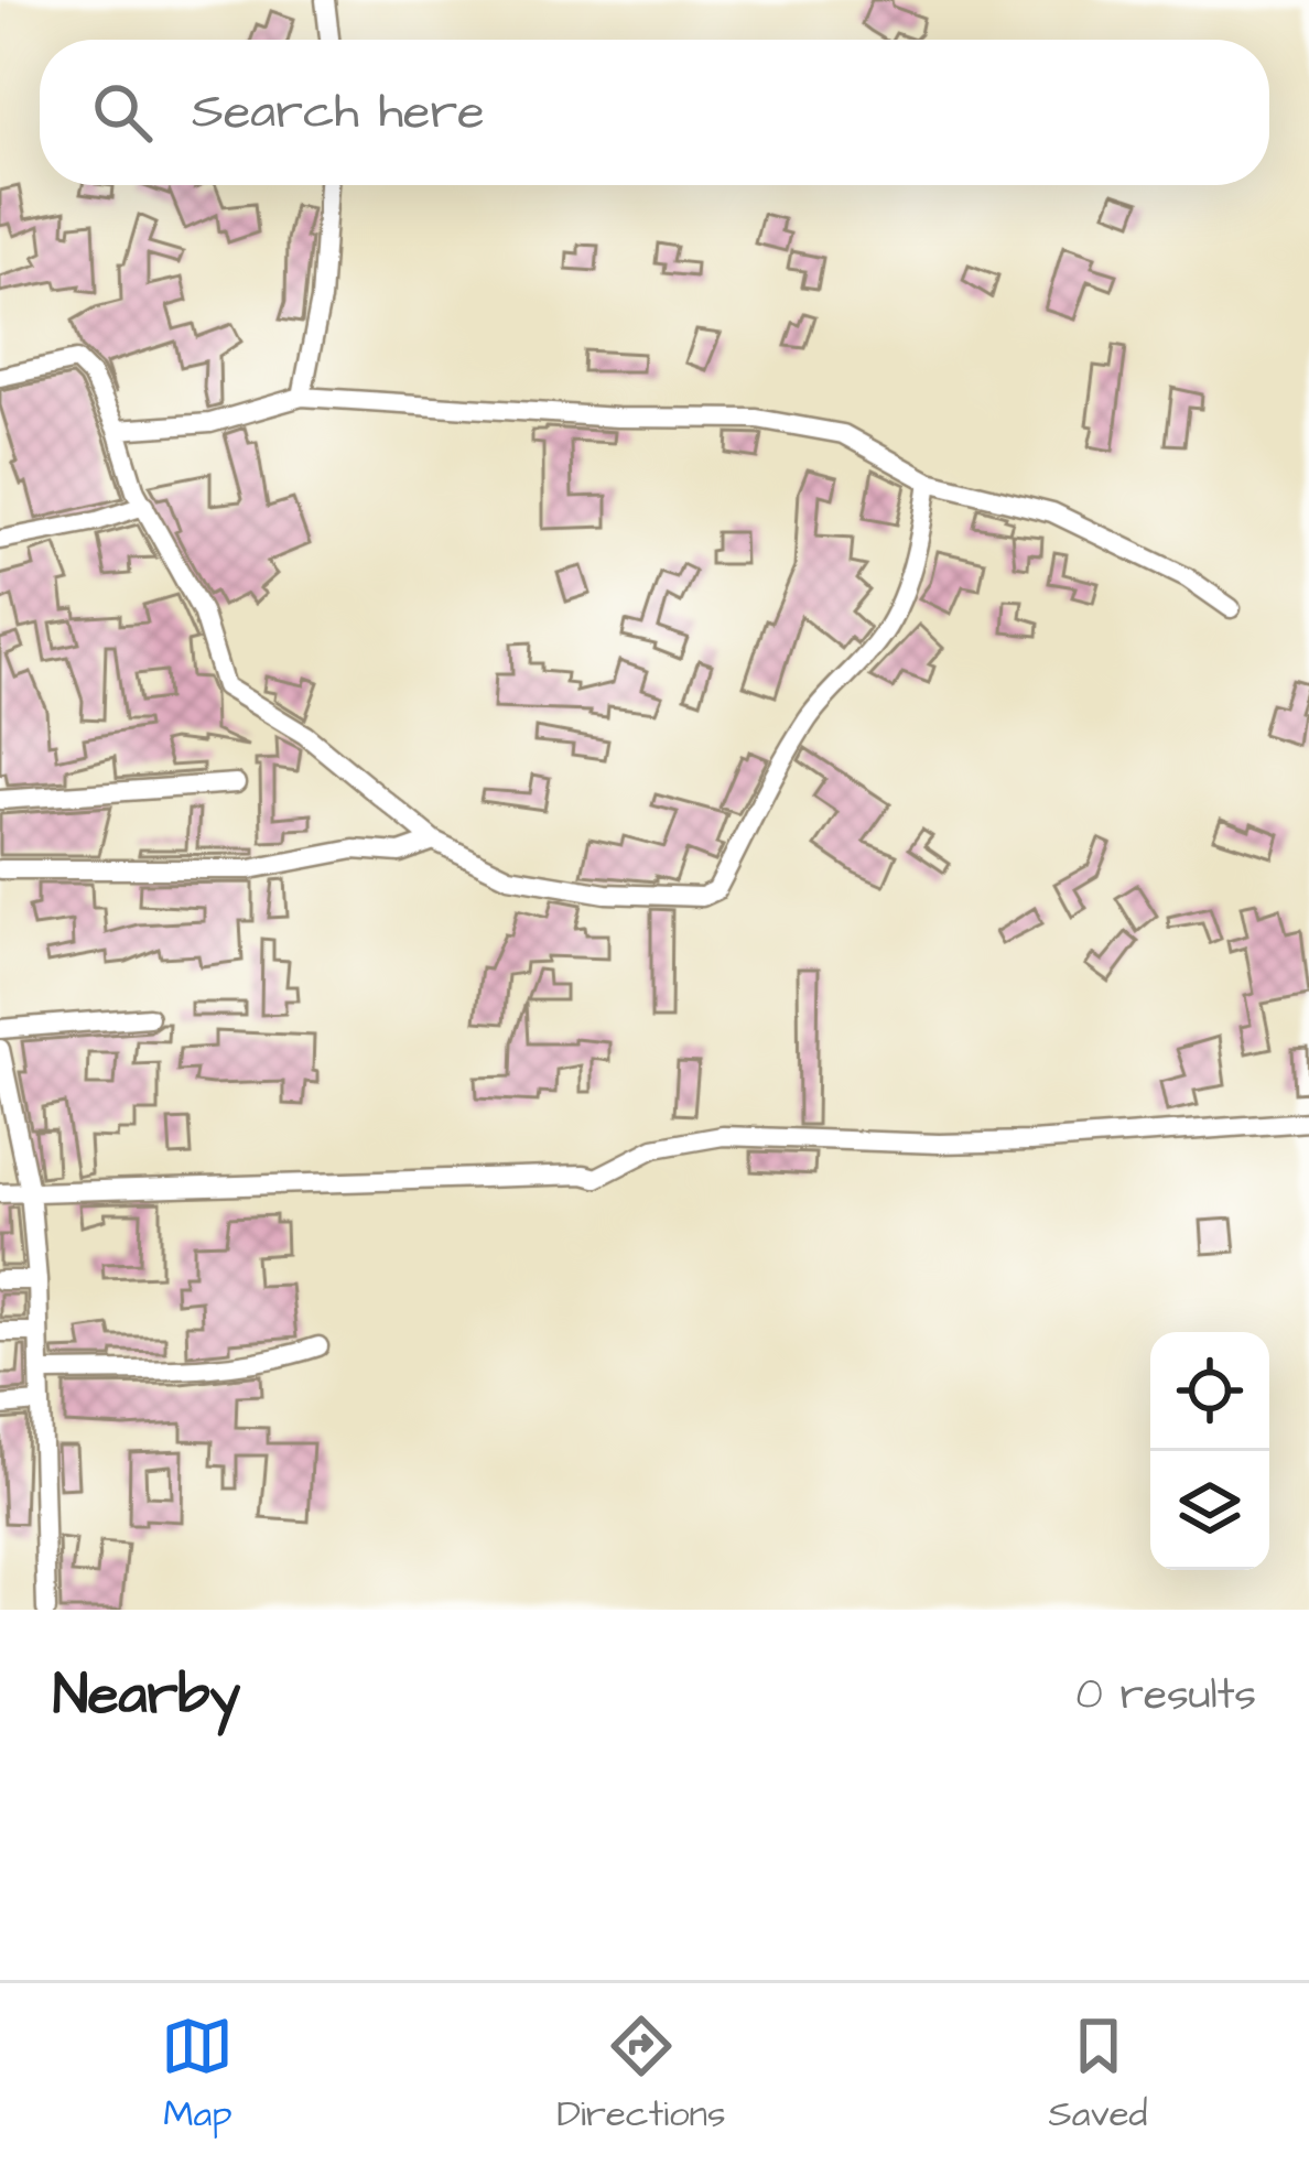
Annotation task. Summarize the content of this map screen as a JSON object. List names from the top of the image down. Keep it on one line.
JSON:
{"page":{"search":"Search here","heading":["Nearby","0 results"],"nav":["Map","Directions","Saved"]}}
